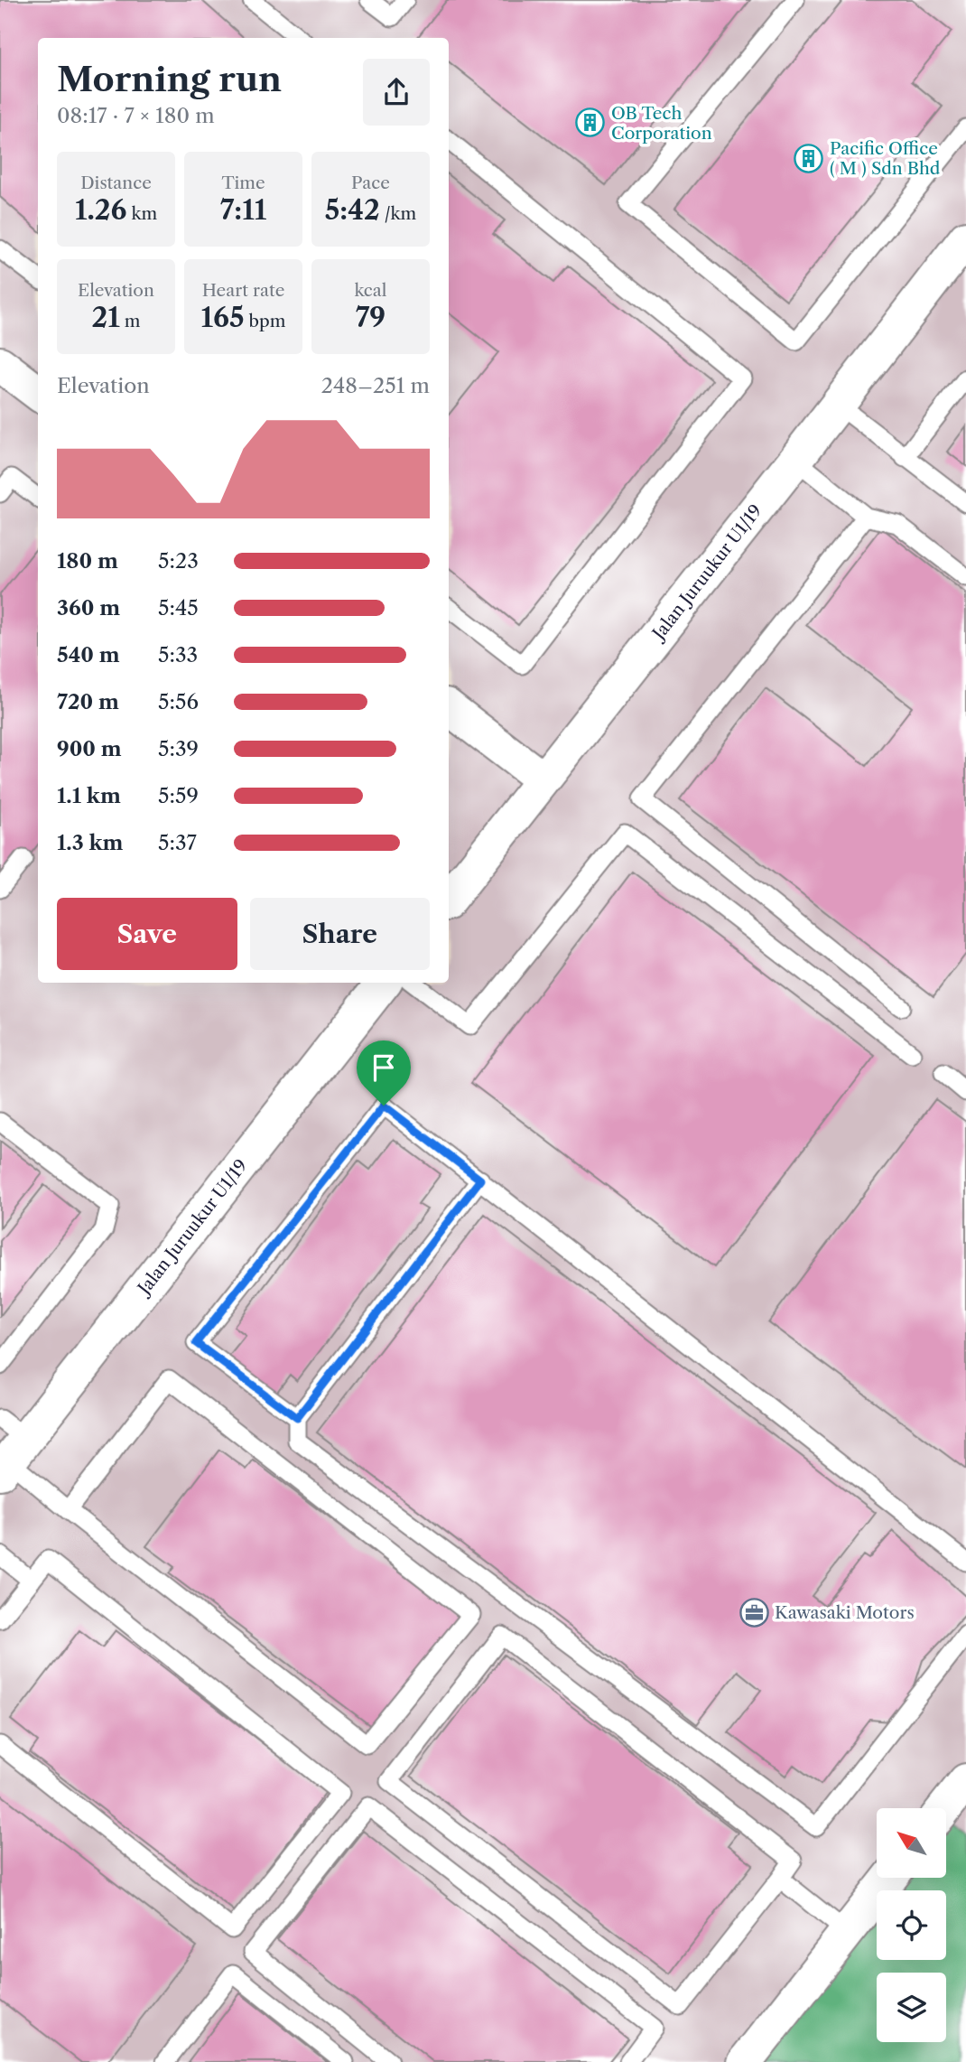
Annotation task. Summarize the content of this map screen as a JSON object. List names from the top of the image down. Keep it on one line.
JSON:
{"streets":{"street":["Jalan Juruukur U1/19"]},"places":{"building":["OB Tech Corporation","Pacific Office ( M ) Sdn Bhd"],"office":["Kawasaki Motors"]},"north":"top left","page":{"heading":["Morning run","08:17 · 7 × 180 m"],"stats":[["Distance","1.26 km"],["Time","7:11"],["Pace","5:42 /km"],["Elevation","21 m"],["Heart rate","165 bpm"],["kcal","79"]],"chart":["Elevation","248–251 m"],"list":[{"name":"180 m","note":"5:23"},{"name":"360 m","note":"5:45"},{"name":"540 m","note":"5:33"},{"name":"720 m","note":"5:56"},{"name":"900 m","note":"5:39"},{"name":"1.1 km","note":"5:59"},{"name":"1.3 km","note":"5:37"}],"buttons":["Save","Share"]}}
